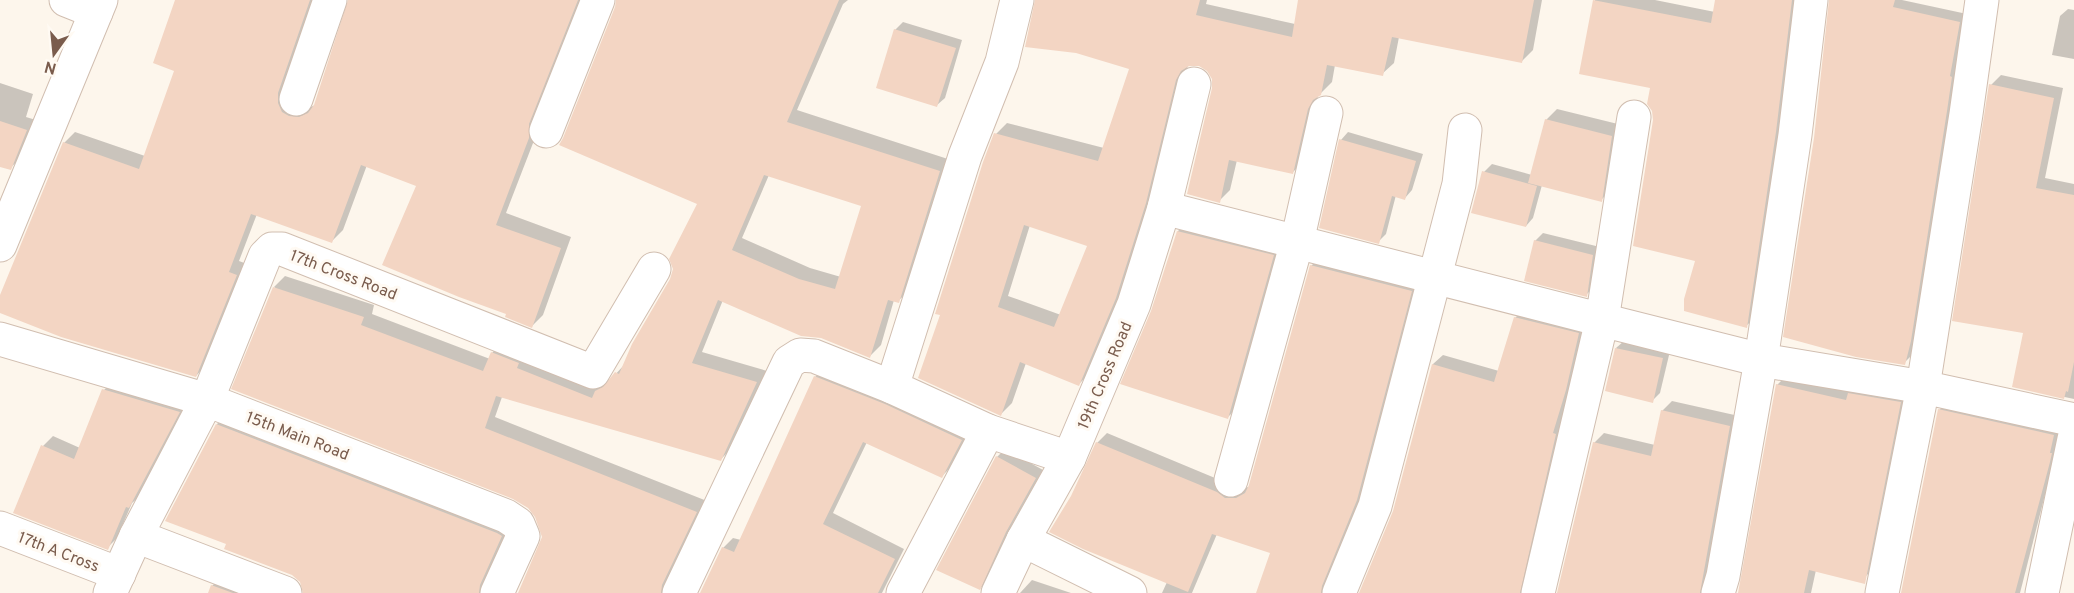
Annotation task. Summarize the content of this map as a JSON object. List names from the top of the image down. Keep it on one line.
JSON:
{"streets":{"street":["17th Cross Road","19th Cross Road","15th Main Road","17th A Cross"]},"crossings":[["17th Cross Road","15th Main Road"],["17th Cross Road","17th A Cross"]],"north":"bottom"}
